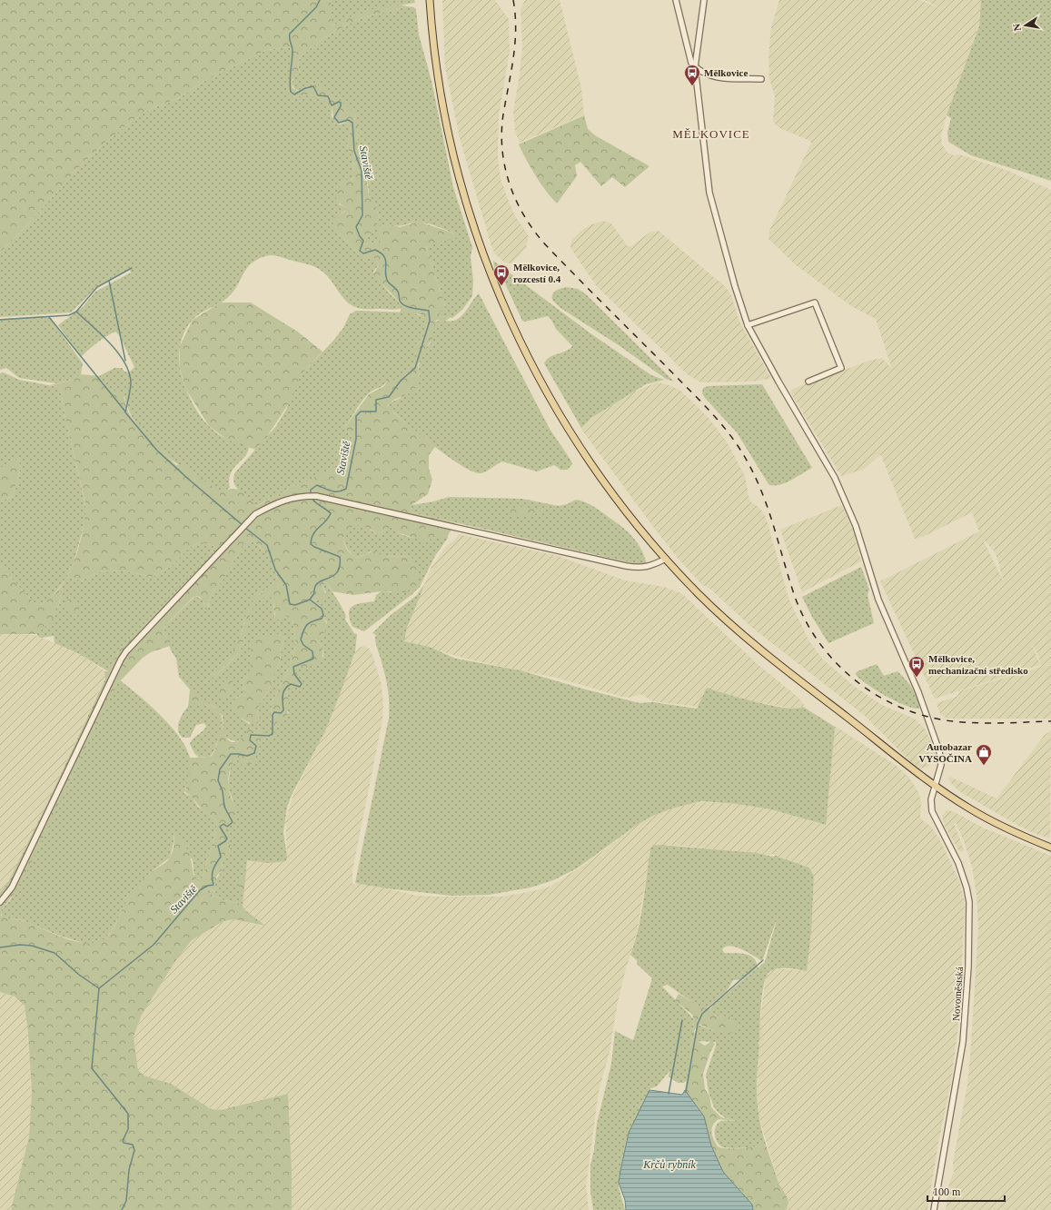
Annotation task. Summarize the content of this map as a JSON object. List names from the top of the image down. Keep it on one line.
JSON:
{"streets":{"street":["Novoměstská"]},"districts":["MĚLKOVICE"],"water":["Staviště","Krčů rybník"],"places":{"bus stop":["Mělkovice","Mělkovice, rozcestí 0.4","Mělkovice, mechanizační středisko"],"shop":["Autobazar VYSOČINA"]},"scale_bar":"100 m","north":"left"}
